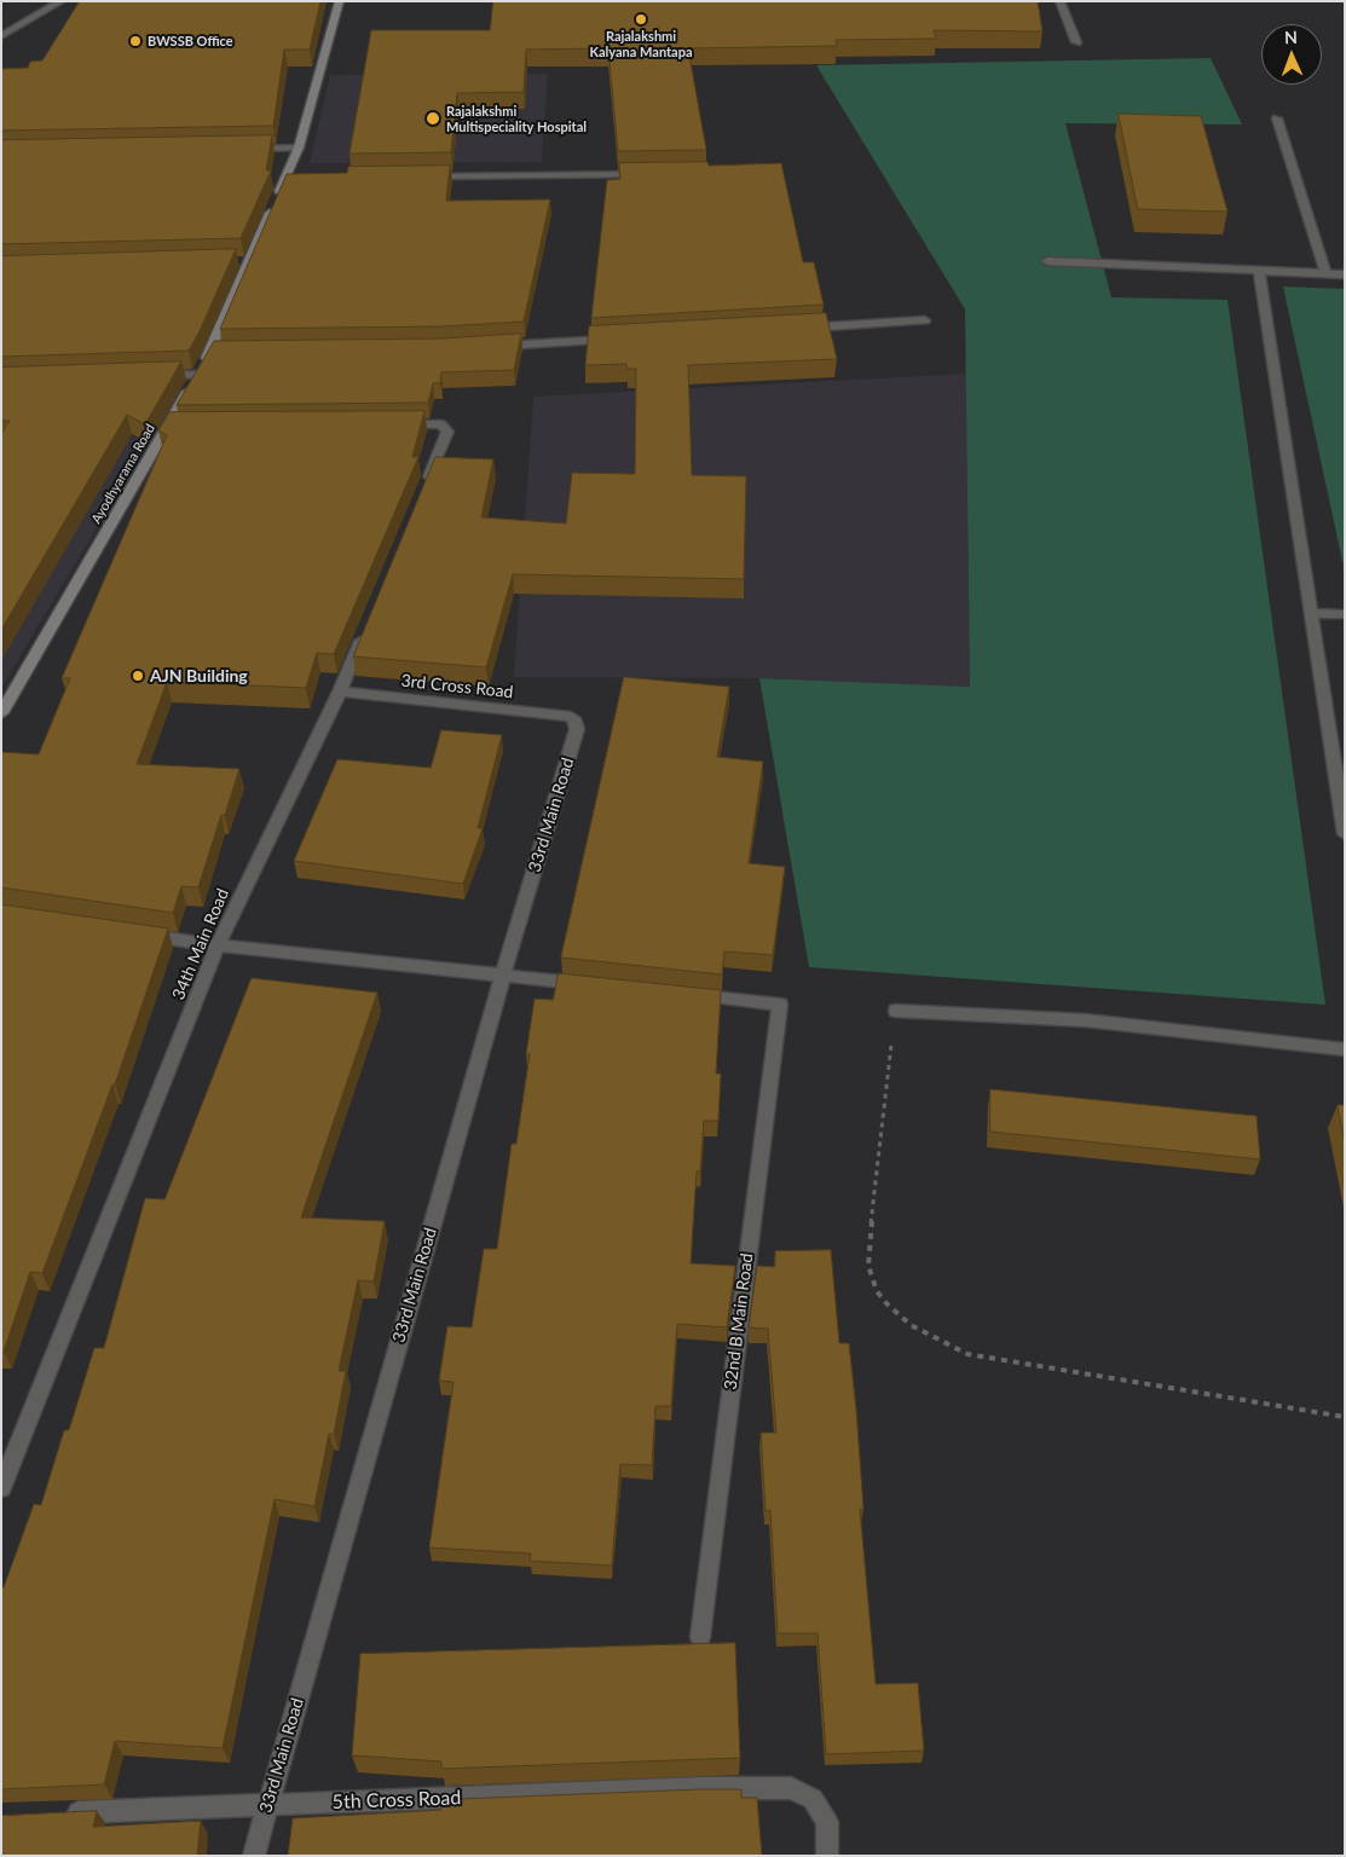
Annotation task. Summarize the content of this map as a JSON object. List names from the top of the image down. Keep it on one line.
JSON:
{"streets":{"street":["Ayodhyarama Road","3rd Cross Road","33rd Main Road","34th Main Road","32nd B Main Road","5th Cross Road"]},"crossings":[["3rd Cross Road","33rd Main Road"],["3rd Cross Road","34th Main Road"],["33rd Main Road","5th Cross Road"]],"places":["Rajalakshmi Kalyana Mantapa","BWSSB Office","Rajalakshmi Multispeciality Hospital","AJN Building"],"north":"top"}
